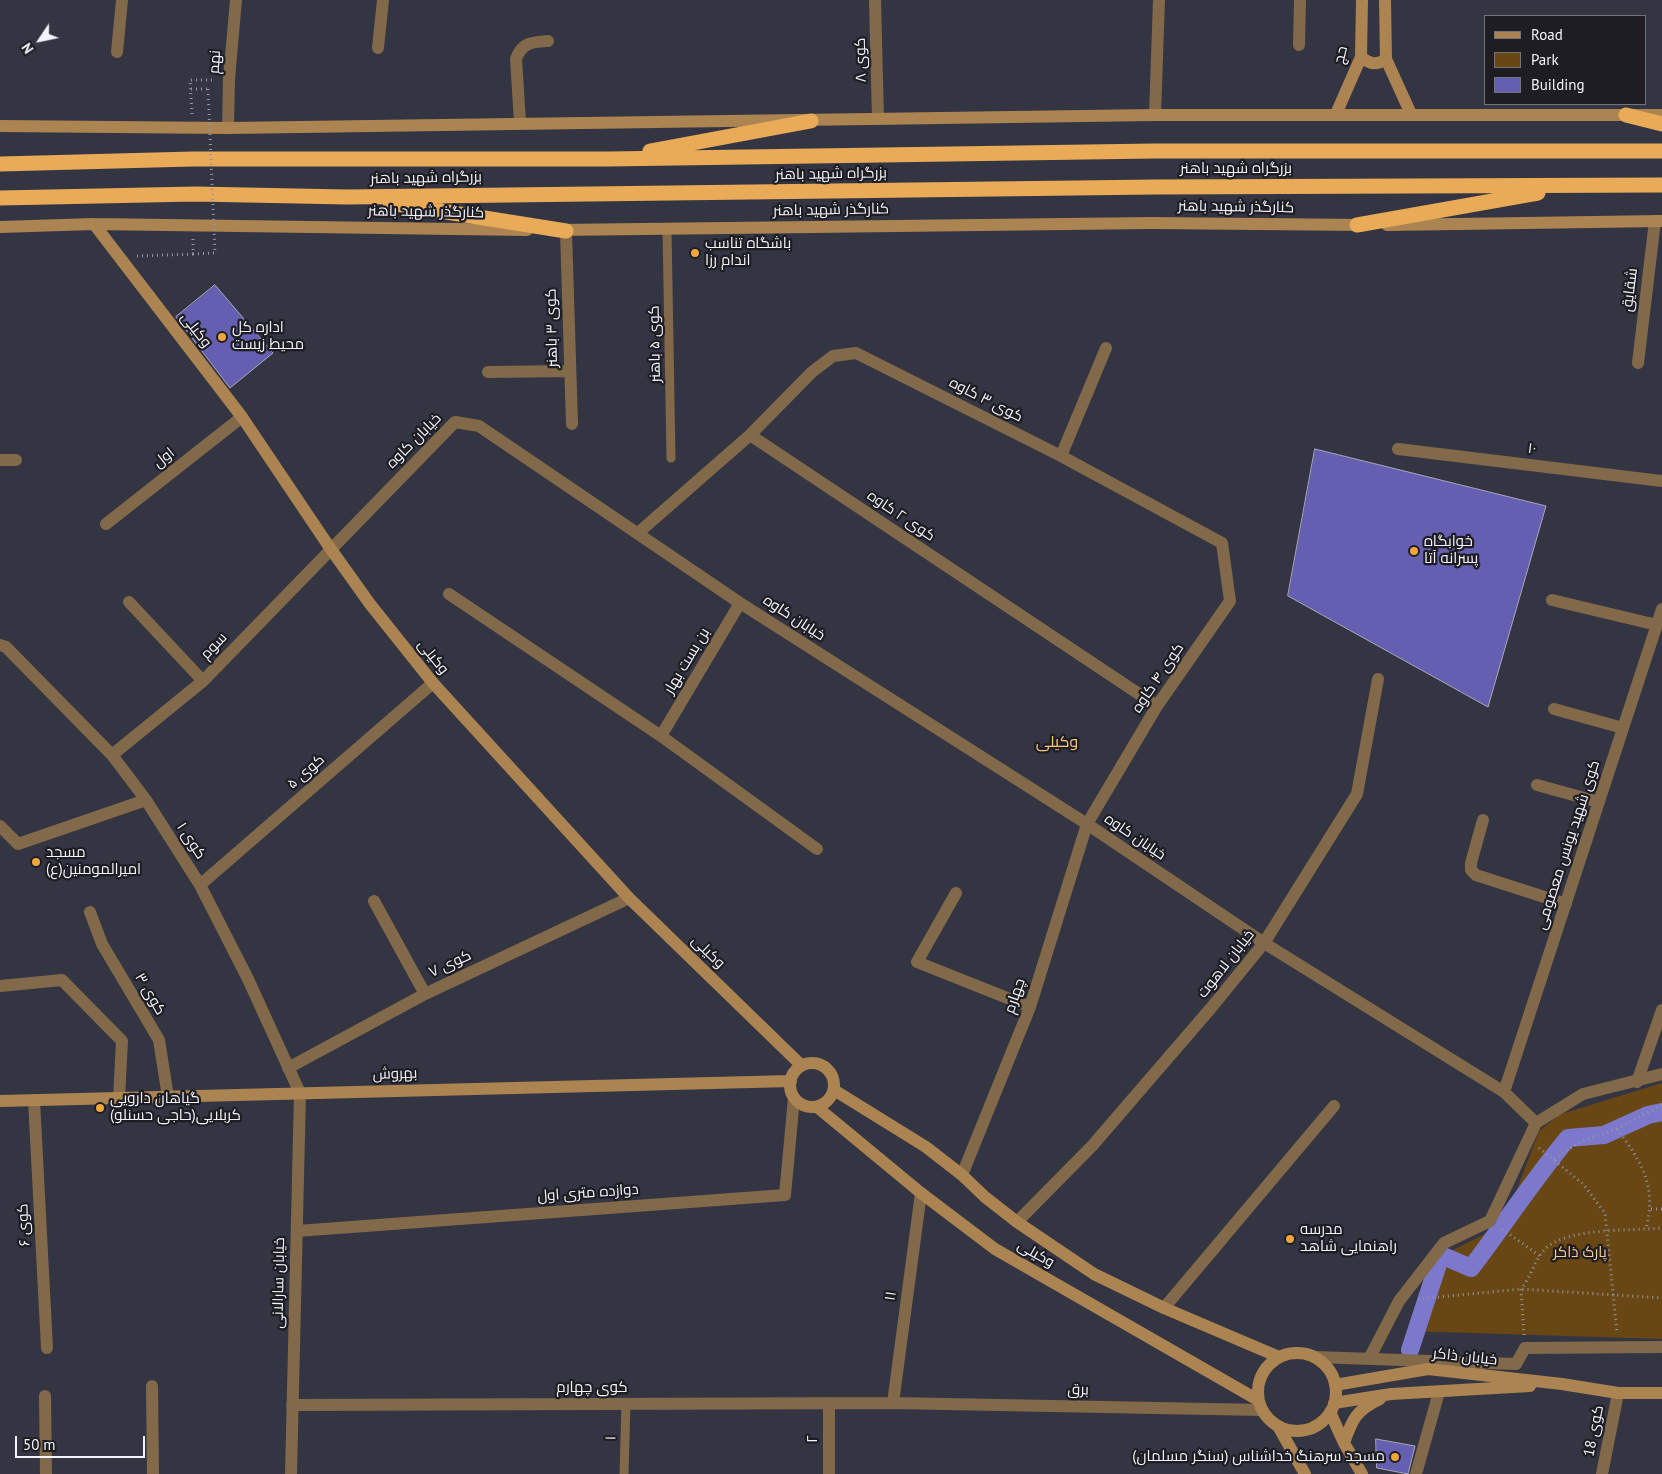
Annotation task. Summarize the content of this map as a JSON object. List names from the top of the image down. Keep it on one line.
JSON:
{"streets":{"highway":["بزرگراه شهید باهنر"],"street":["حج","کوی ۸","نهم","کنارگذر شهید باهنر","شقایق","کوی ۳ باهنر","وکیلی","کوی ۳ کاوه","خیابان کاوه","۱۰","اول","کوی ۲ کاوه","سوم","بن بست بهار","کوی ۴ کاوه","کوی ۵","کوی ۱","کوی شهید یونس معصومی","کوی ۷","خیابان لاهوت","کوی ۳","چهارم","بهروش","دوازده متری اول","کوی ۶","خیابان سارالانی","۱۱","خیابان ذاکر","کوی چهارم","برق","کوی 18","۲"],"lane":["کوی ۵ باهنر","۱"]},"crossings":[["کنارگذر شهید باهنر","شقایق"],["کنارگذر شهید باهنر","کوی ۳ باهنر"],["کنارگذر شهید باهنر","وکیلی"],["کنارگذر شهید باهنر","کوی ۵ باهنر"],["وکیلی","خیابان کاوه"],["وکیلی","اول"],["وکیلی","سوم"],["وکیلی","کوی ۵"],["وکیلی","کوی ۷"],["وکیلی","خیابان لاهوت"],["وکیلی","چهارم"],["وکیلی","بهروش"],["وکیلی","دوازده متری اول"],["وکیلی","۱۱"],["وکیلی","خیابان ذاکر"],["وکیلی","برق"],["کوی ۳ کاوه","کوی ۲ کاوه"],["کوی ۳ کاوه","کوی ۴ کاوه"],["خیابان کاوه","سوم"],["خیابان کاوه","بن بست بهار"],["خیابان کاوه","کوی ۴ کاوه"],["خیابان کاوه","کوی شهید یونس معصومی"],["خیابان کاوه","خیابان لاهوت"],["خیابان کاوه","چهارم"],["کوی ۲ کاوه","کوی ۴ کاوه"],["سوم","کوی ۱"],["کوی ۴ کاوه","چهارم"],["کوی ۵","کوی ۱"],["کوی ۱","کوی ۷"],["کوی ۱","بهروش"],["کوی ۱","خیابان سارالانی"],["کوی ۳","بهروش"],["بهروش","دوازده متری اول"],["بهروش","کوی ۶"],["بهروش","خیابان سارالانی"],["دوازده متری اول","خیابان سارالانی"],["خیابان سارالانی","کوی چهارم"],["۱۱","کوی چهارم"],["۱۱","برق"],["خیابان ذاکر","برق"],["خیابان ذاکر","کوی 18"],["کوی چهارم","برق"],["کوی چهارم","۱"],["کوی چهارم","۲"]],"districts":["وکیلی"],"parks":["پارک ذاکر"],"places":["باشگاه تناسب اندام رزا","اداره کل محیط زیست","خوابگاه پسرانه آتا","مسجد امیرالمومنین(ع)","گیاهان دارویی کربلایی(حاجی حسنلو)","مدرسه راهنمایی شاهد","مسجد سرهنگ خداشناس (سنگر مسلمان)"],"legend":["Road","Park","Building"],"scale_bar":"50 m","north":"bottom left"}
